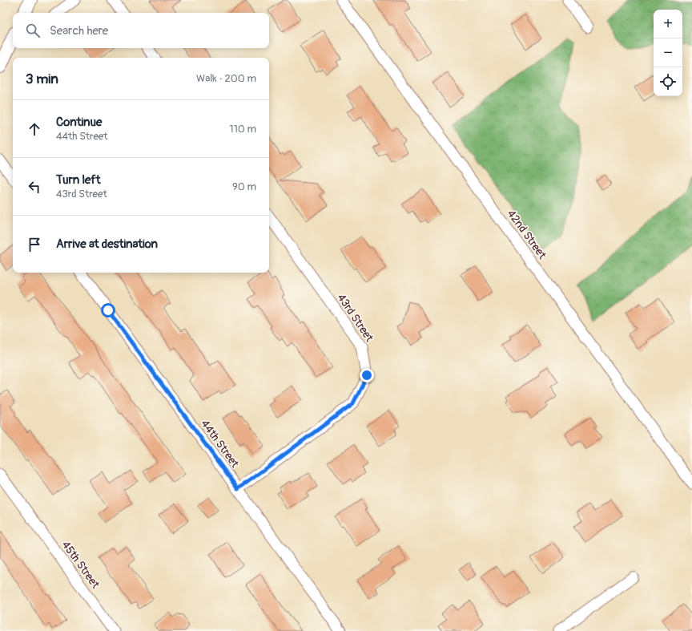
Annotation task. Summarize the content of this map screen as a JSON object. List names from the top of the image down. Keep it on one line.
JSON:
{"streets":{"street":["42nd Street","43rd Street","44th Street","45th Street"]},"crossings":[["43rd Street","44th Street"]],"page":{"map_buttons":["+","−"],"search":"Search here","heading":["3 min","Walk · 200 m"],"list":[["Continue","44th Street","110 m"],["Turn left","43rd Street","90 m"],"Arrive at destination"]}}
